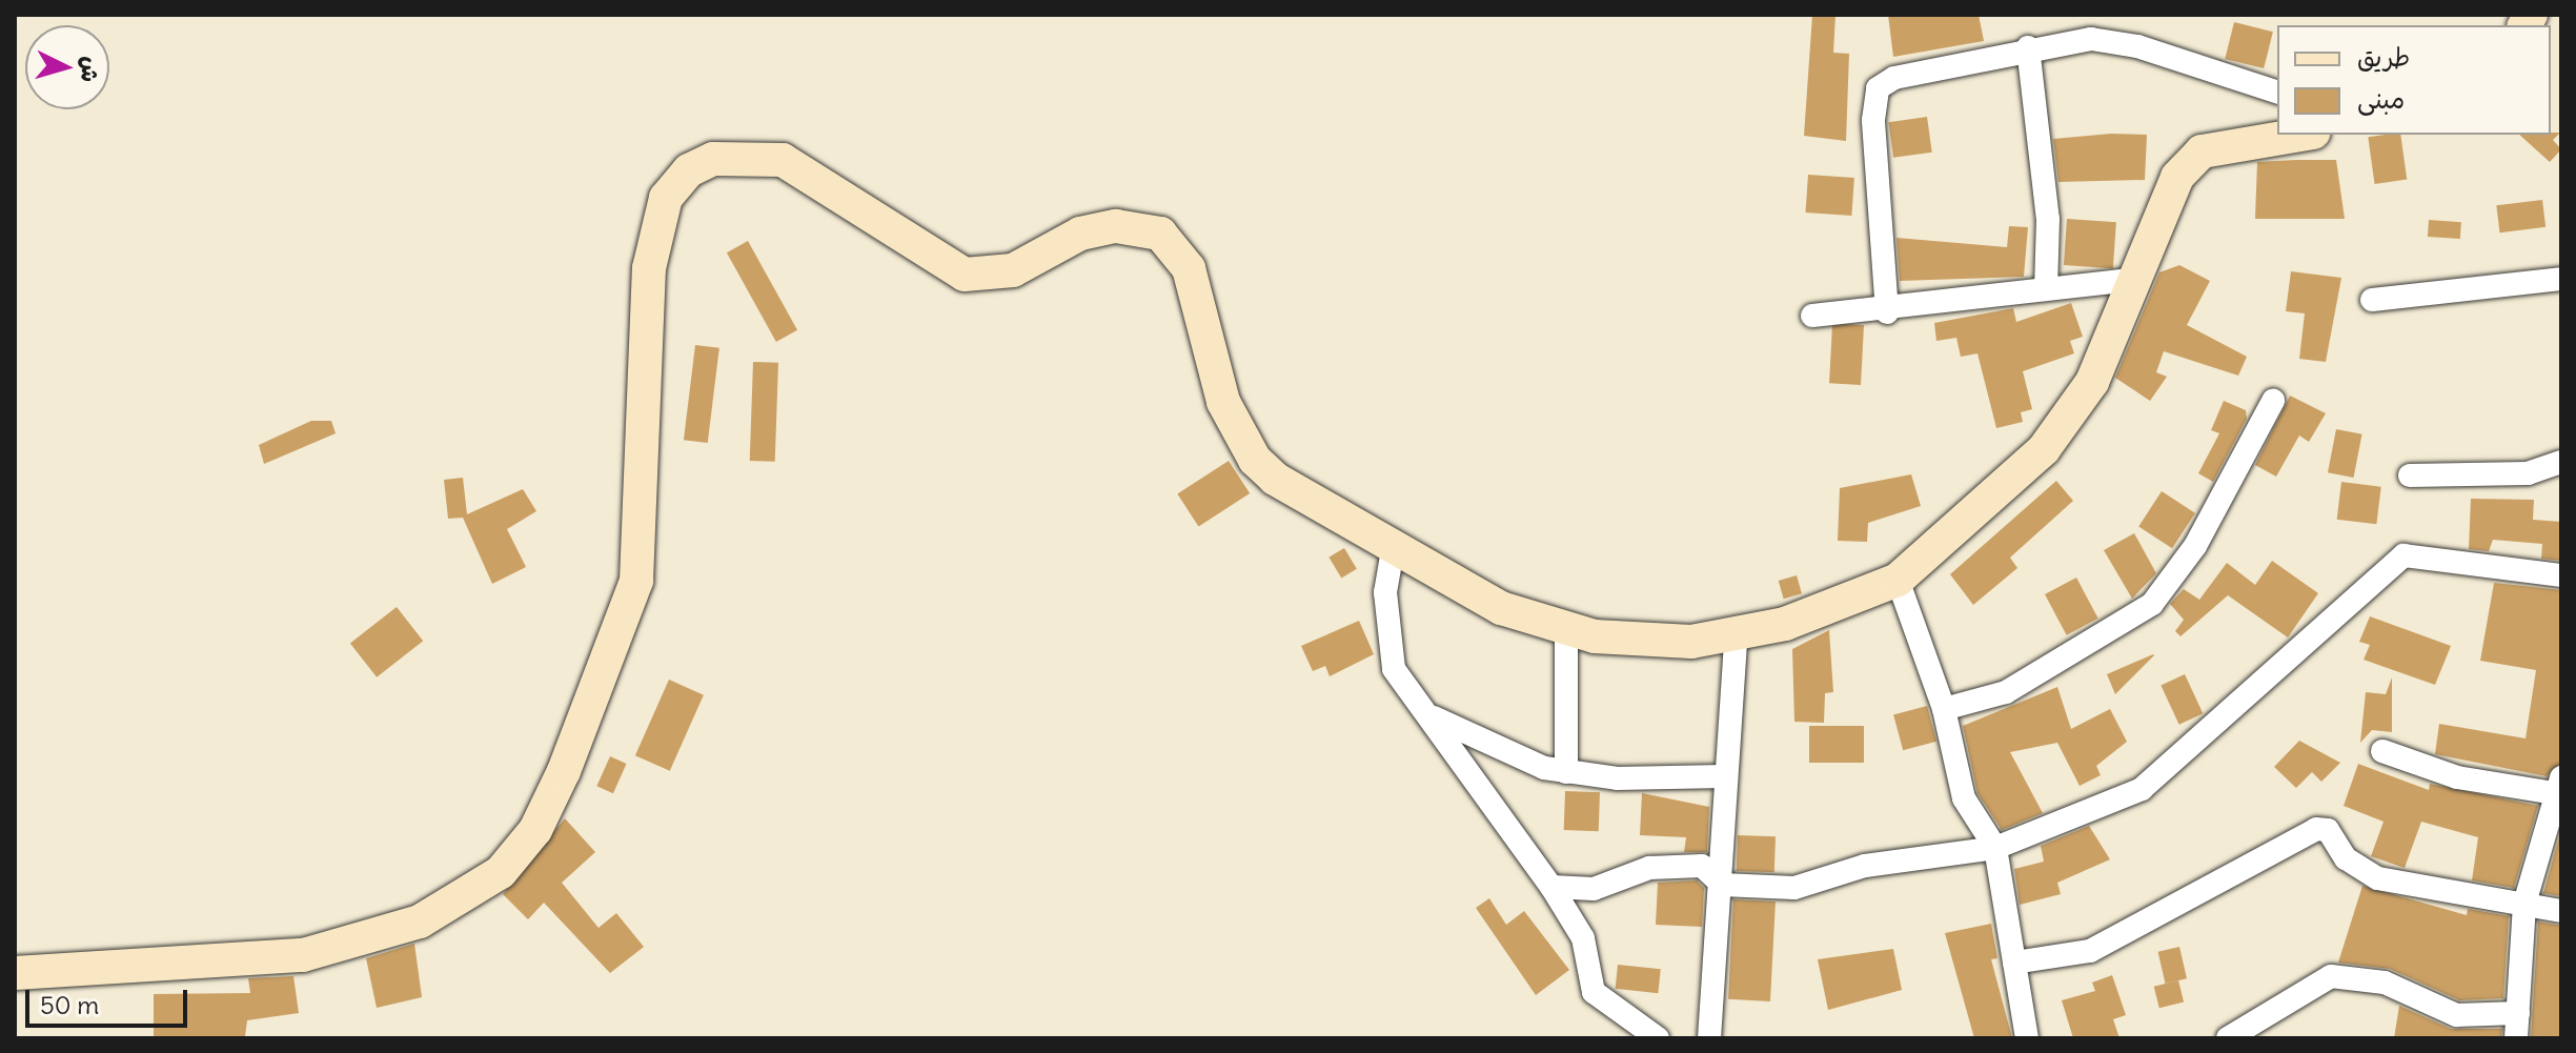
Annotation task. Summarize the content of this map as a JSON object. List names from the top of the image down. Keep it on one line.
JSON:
{"legend":["طريق","مبنى"],"scale_bar":"50 m","north":"right"}
